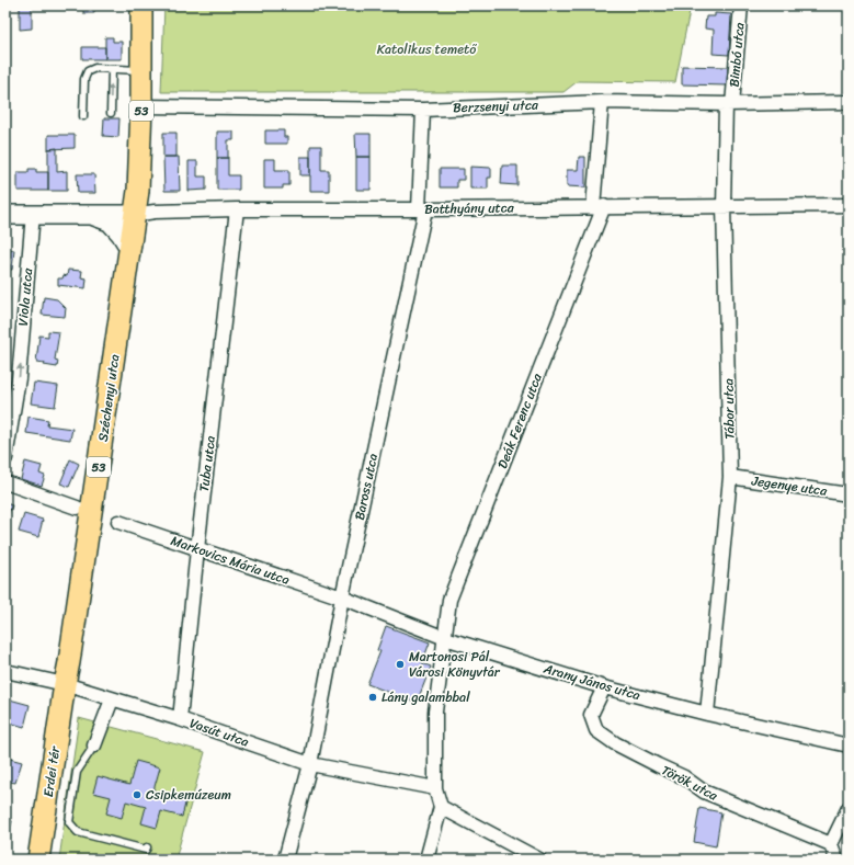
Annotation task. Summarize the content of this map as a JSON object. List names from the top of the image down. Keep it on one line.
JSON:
{"streets":{"main road":["53","Batthyány utca","Széchenyi utca","Erdei tér"],"street":["Bimbó utca","Berzsenyi utca","Viola utca","Tábor utca","Deák Ferenc utca","Tuba utca","Jegenye utca","Baross utca","Markovics Mária utca","Arany János utca","Vasút utca","Török utca"]},"crossings":[["Bimbó utca","Berzsenyi utca"],["Bimbó utca","Tábor utca"],["Berzsenyi utca","53"],["Berzsenyi utca","Tábor utca"],["Berzsenyi utca","Deák Ferenc utca"],["Berzsenyi utca","Baross utca"],["53","Batthyány utca"],["53","Széchenyi utca"],["Batthyány utca","Viola utca"],["Batthyány utca","Széchenyi utca"],["Batthyány utca","Tábor utca"],["Batthyány utca","Deák Ferenc utca"],["Batthyány utca","Tuba utca"],["Batthyány utca","Baross utca"],["Széchenyi utca","Vasút utca"],["Széchenyi utca","Erdei tér"],["Tábor utca","Jegenye utca"],["Tábor utca","Arany János utca"],["Deák Ferenc utca","Arany János utca"],["Deák Ferenc utca","Vasút utca"],["Tuba utca","Markovics Mária utca"],["Tuba utca","Vasút utca"],["Baross utca","Markovics Mária utca"],["Baross utca","Arany János utca"],["Baross utca","Vasút utca"],["Markovics Mária utca","Arany János utca"],["Arany János utca","Török utca"],["Vasút utca","Erdei tér"]],"one_way":["Viola utca"],"parks":["Katolikus temető"],"places":["Martonosi Pál Városi Könyvtár","Lány galambbal","Csipkemúzeum"]}
